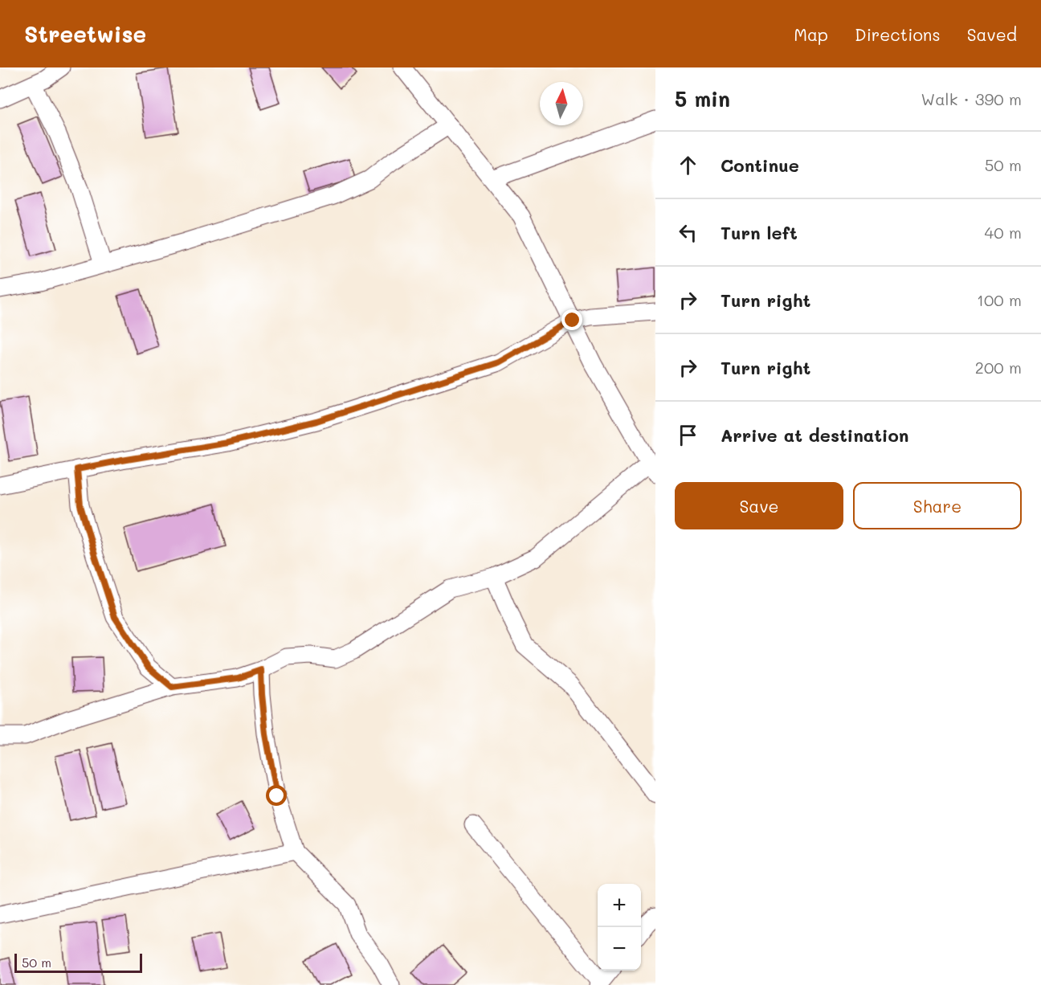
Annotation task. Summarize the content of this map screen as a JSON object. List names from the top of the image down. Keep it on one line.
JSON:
{"scale_bar":"50 m","north":"top","page":{"header":"Streetwise","nav":["Map","Directions","Saved"],"heading":["5 min","Walk · 390 m"],"list":[["Continue","50 m"],["Turn left","40 m"],["Turn right","100 m"],["Turn right","200 m"],"Arrive at destination"],"buttons":["Save","Share"],"map_buttons":["+","−"],"scale":"50 m"}}
